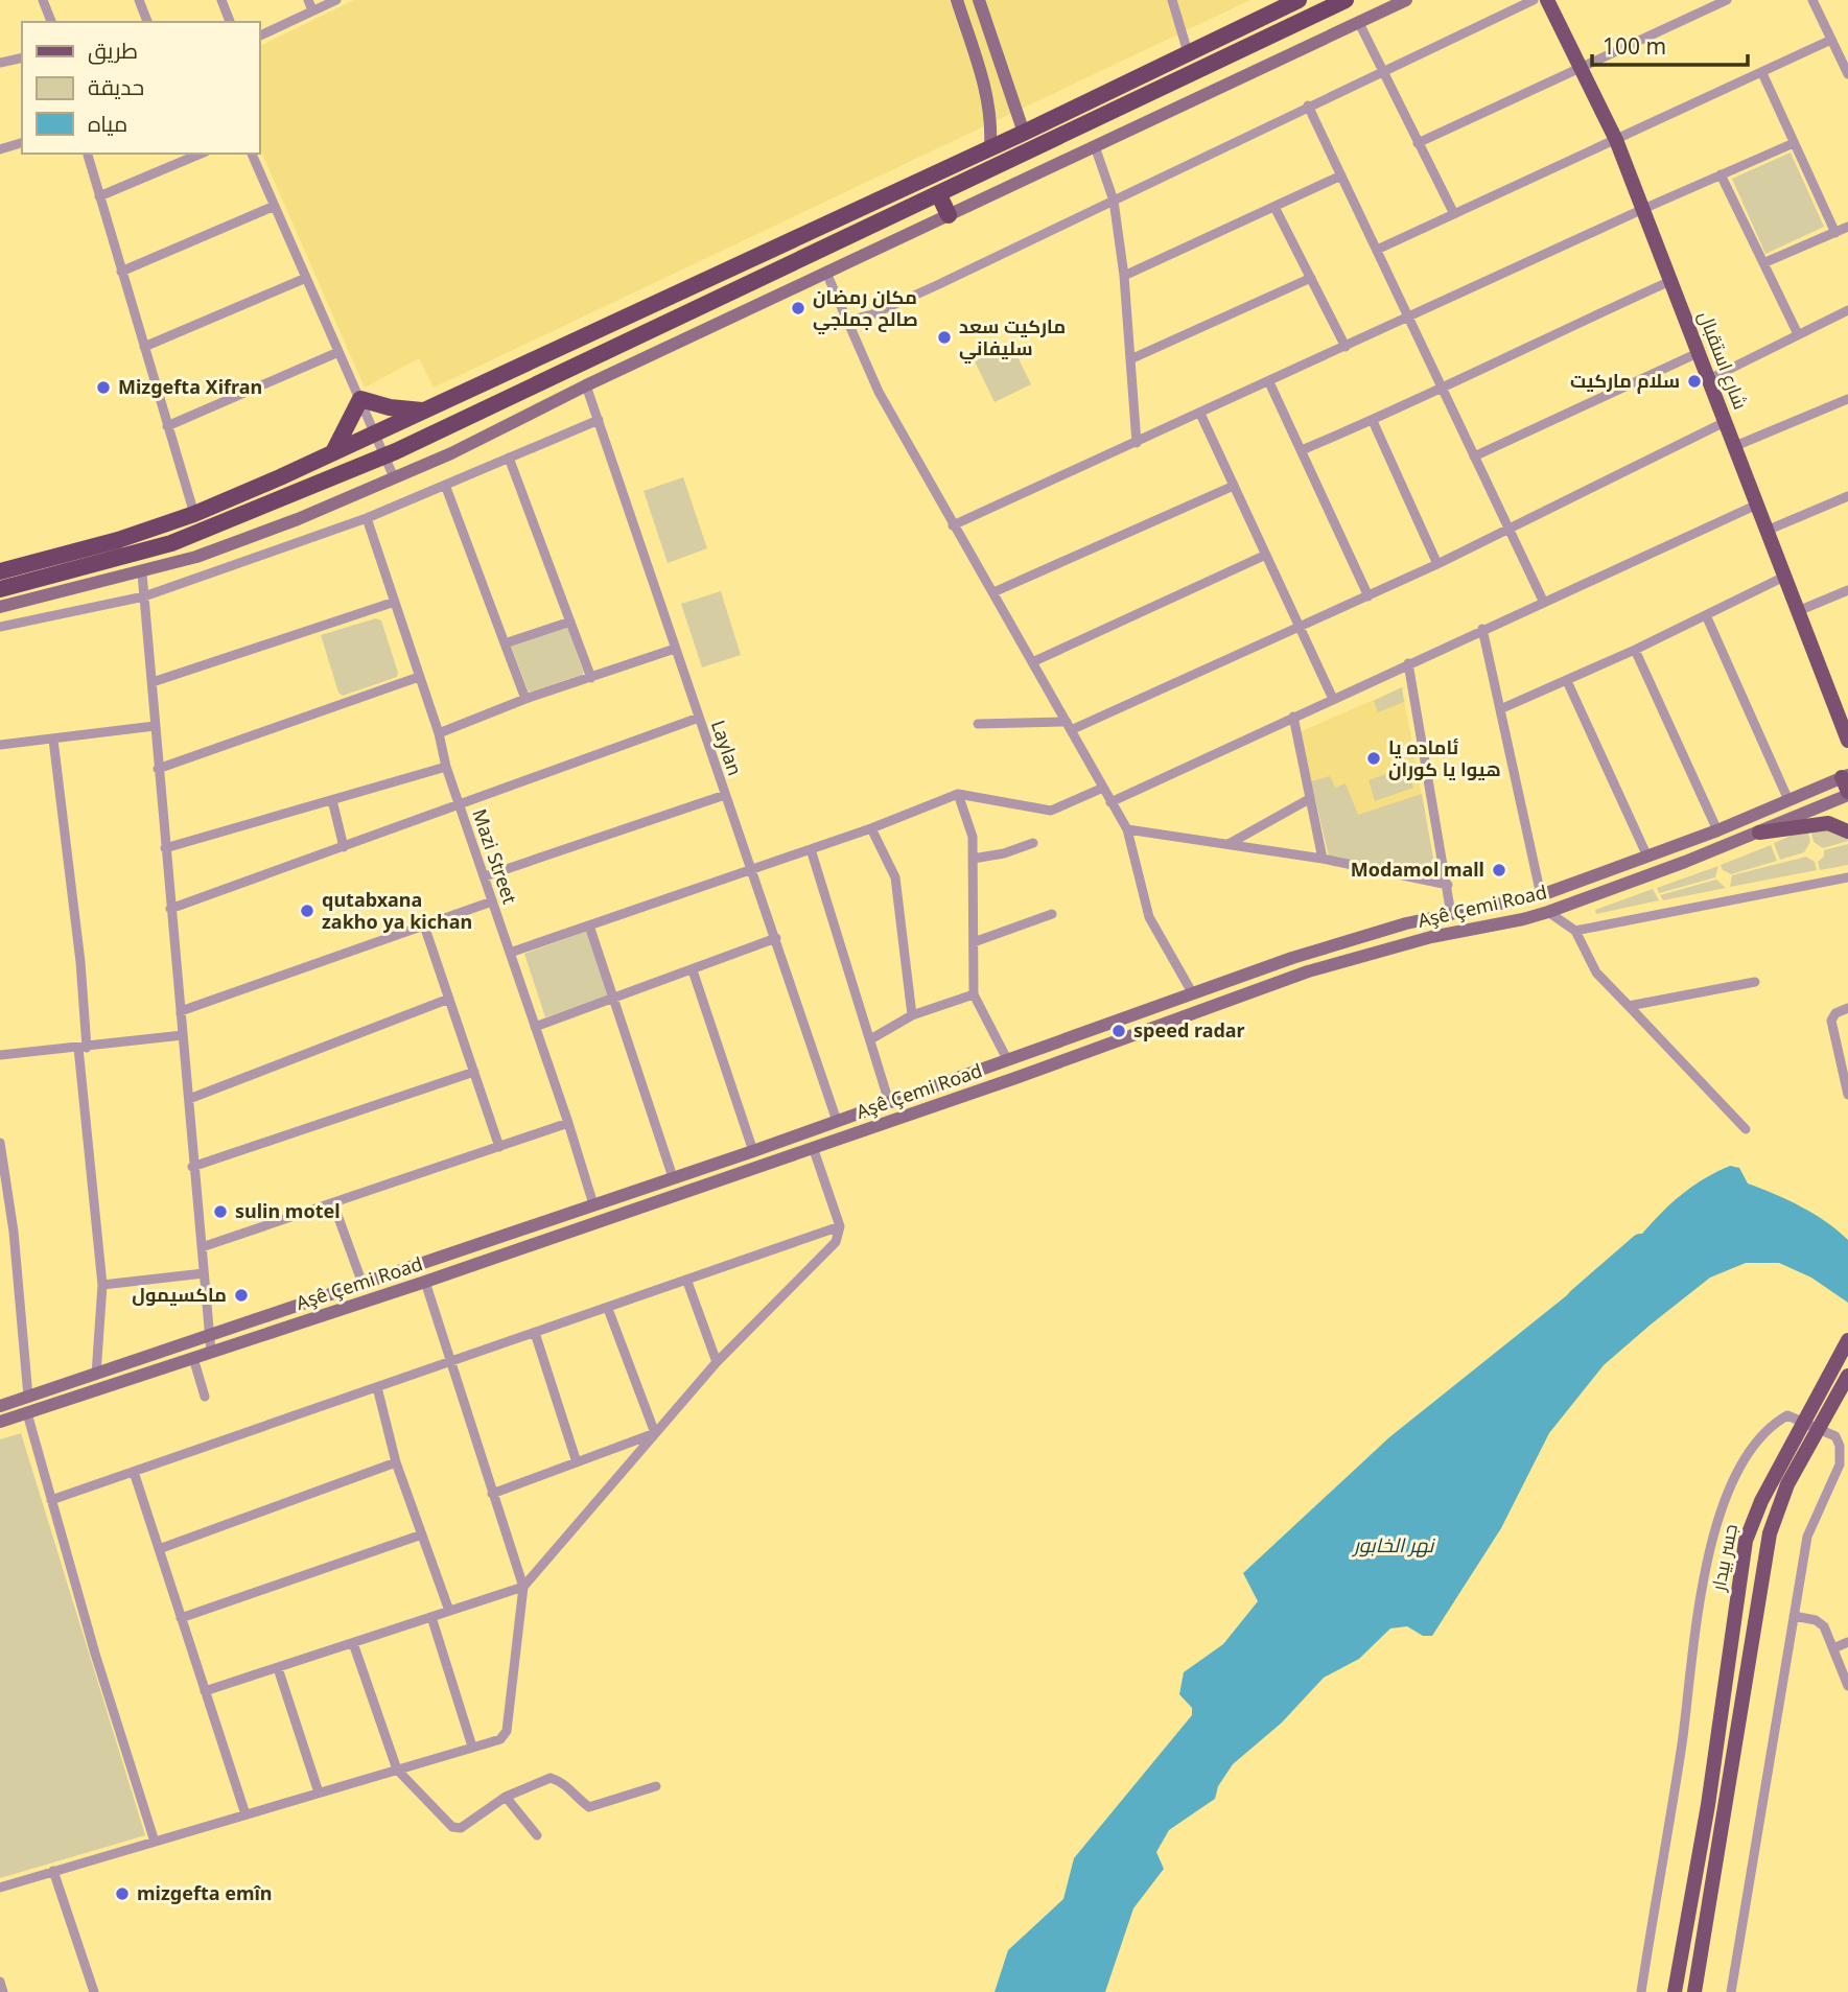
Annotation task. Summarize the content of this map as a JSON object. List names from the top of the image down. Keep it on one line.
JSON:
{"streets":{"main road":["شارع استقبال","Aşê Çemi Road","جسر بيدار"],"street":["Laylan","Mazi Street"]},"crossings":[["Laylan","Aşê Çemi Road"],["Mazi Street","Aşê Çemi Road"]],"water":["نهر الخابور"],"places":["مكان رمضان صالح جملجي","ماركيت سعد سليفاني","سلام ماركيت","Mizgefta Xifran","ئاماده یا هیوا یا کوران","Modamol mall","qutabxana zakho ya kichan","speed radar","sulin motel","ماكسيمول","mizgefta emîn"],"legend":["طريق","حديقة","مياه"],"scale_bar":"100 m"}
